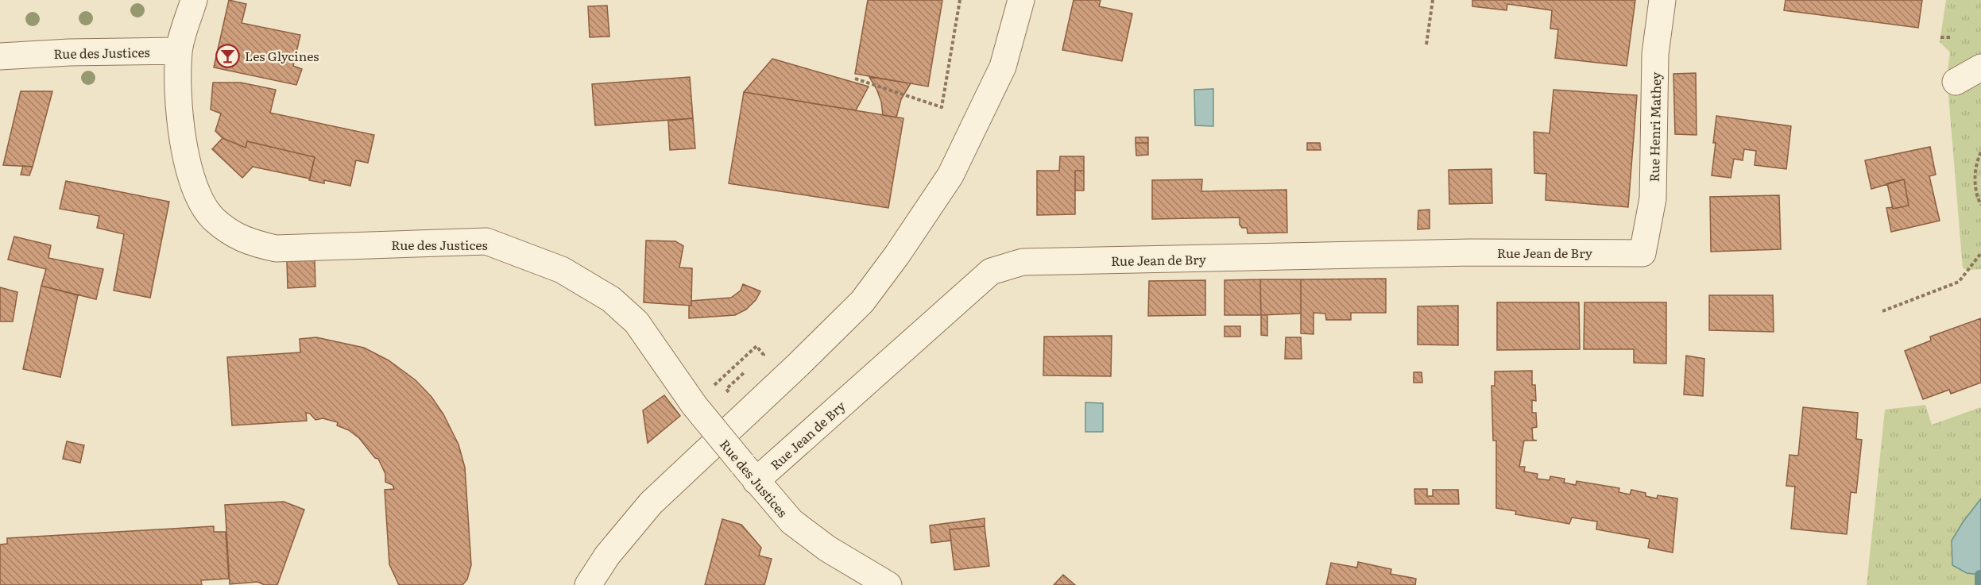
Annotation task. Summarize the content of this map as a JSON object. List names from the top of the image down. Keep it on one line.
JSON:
{"streets":{"street":["Rue des Justices","Rue Henri Mathey","Rue Jean de Bry"]},"crossings":[["Rue des Justices","Rue Jean de Bry"],["Rue Henri Mathey","Rue Jean de Bry"]],"places":{"bar":["Les Glycines"]}}
